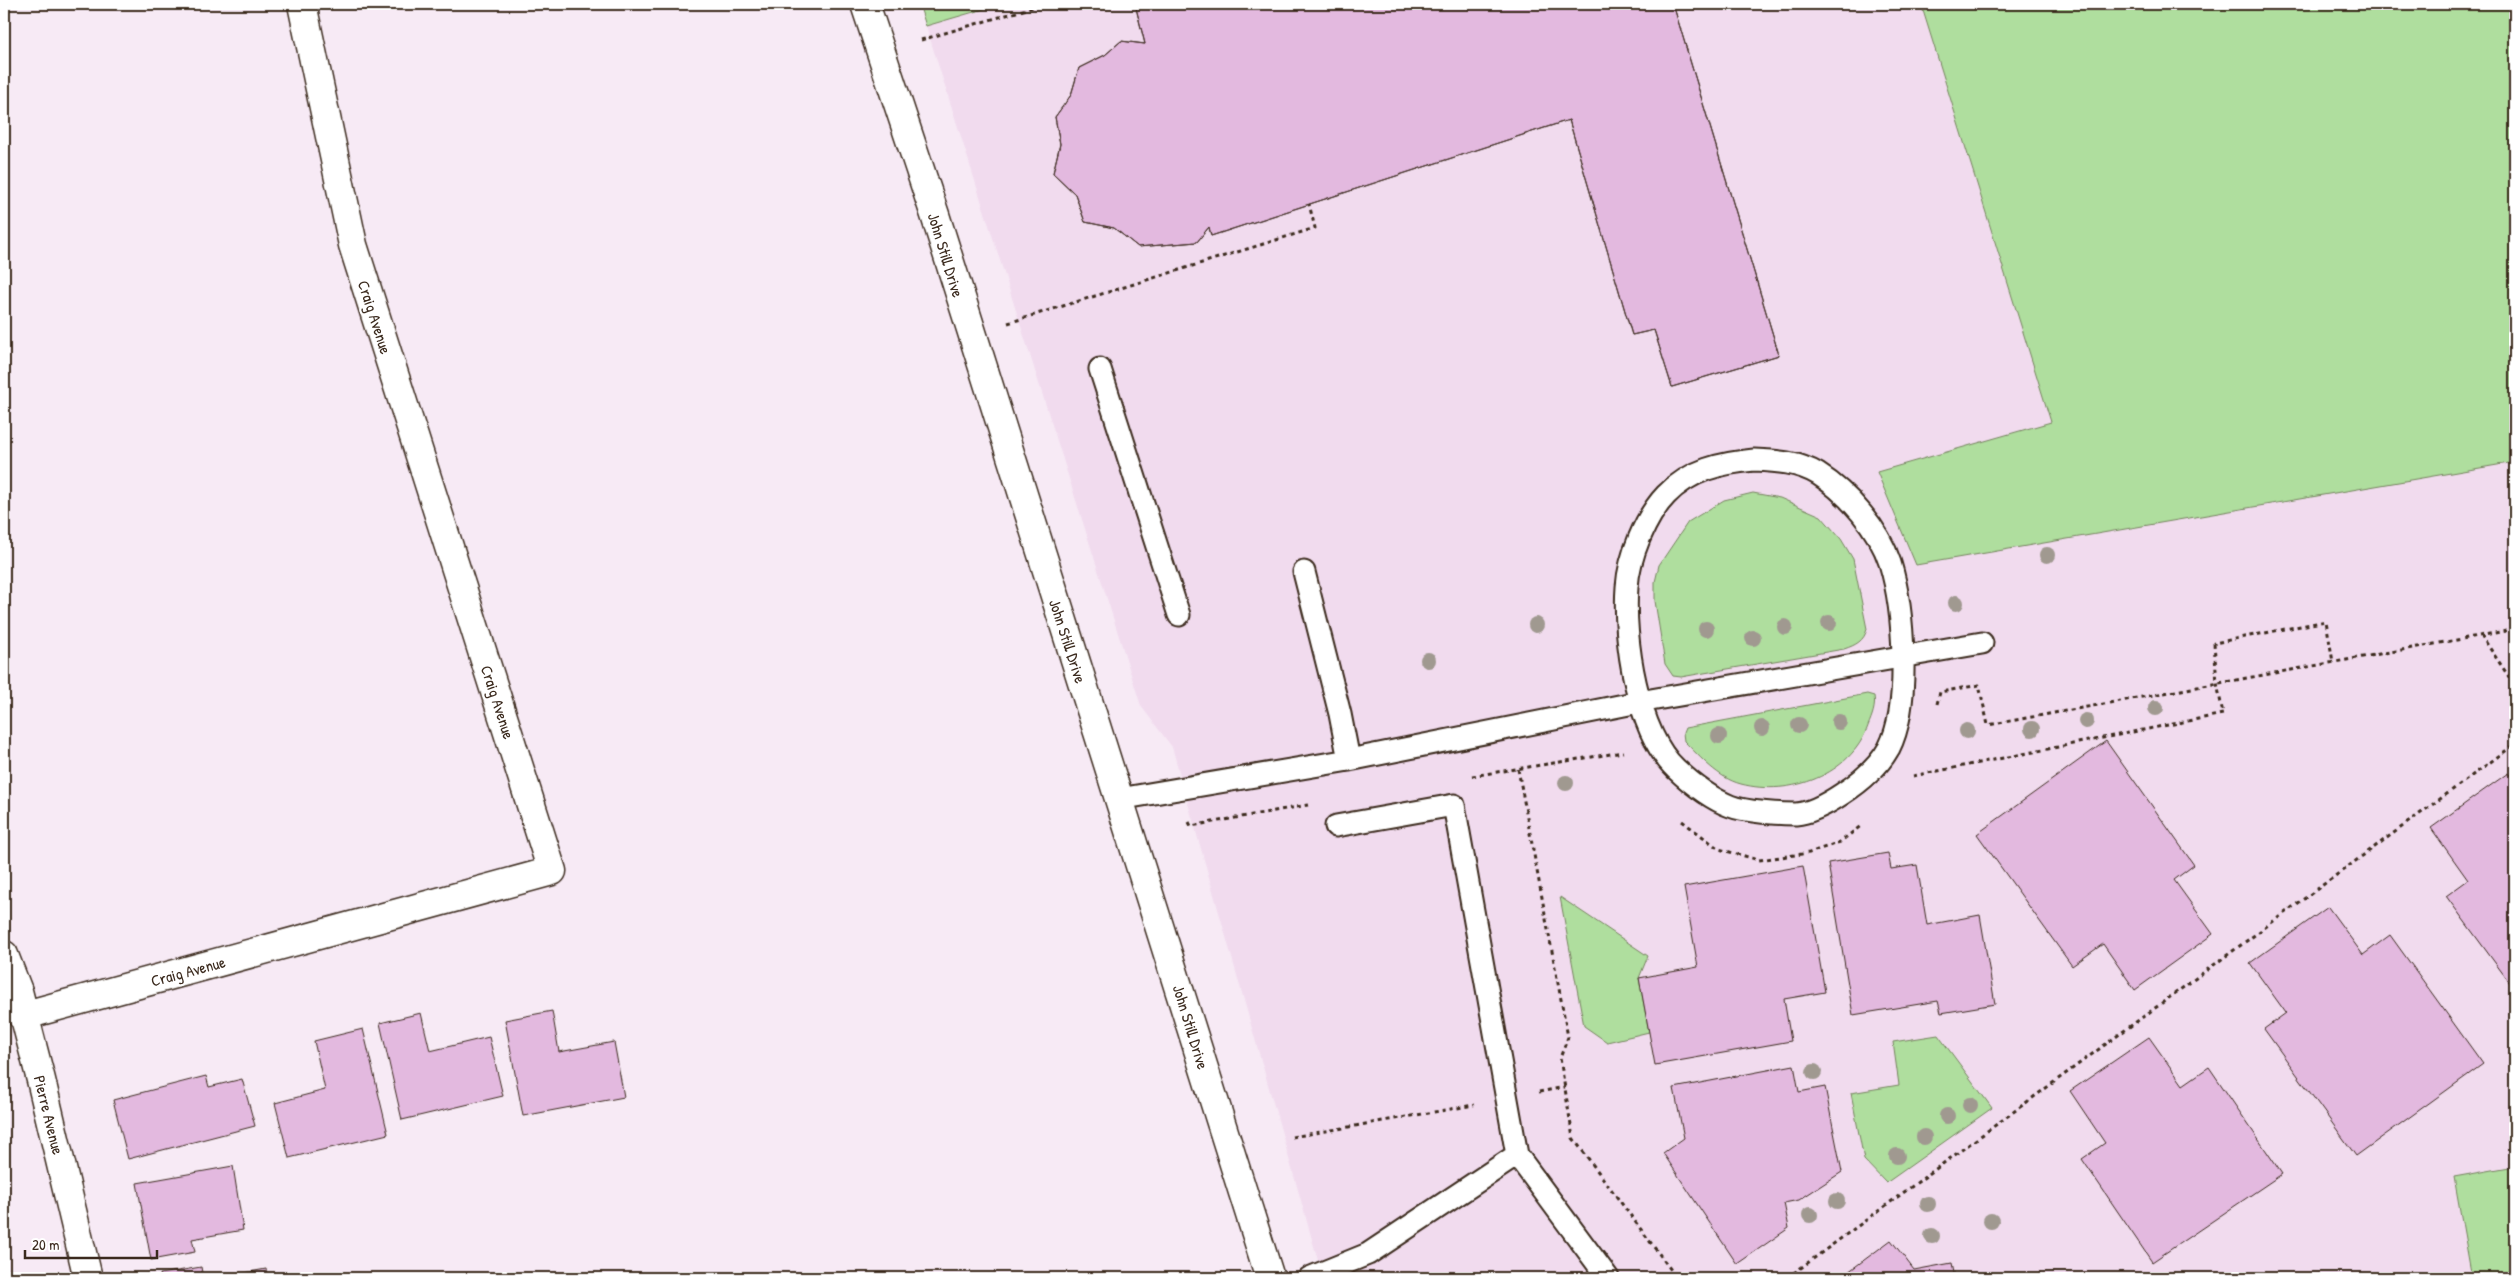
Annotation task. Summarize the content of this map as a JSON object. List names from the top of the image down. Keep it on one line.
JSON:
{"streets":{"street":["John Still Drive","Craig Avenue","Pierre Avenue"]},"crossings":[["Craig Avenue","Pierre Avenue"]],"scale_bar":"20 m"}
